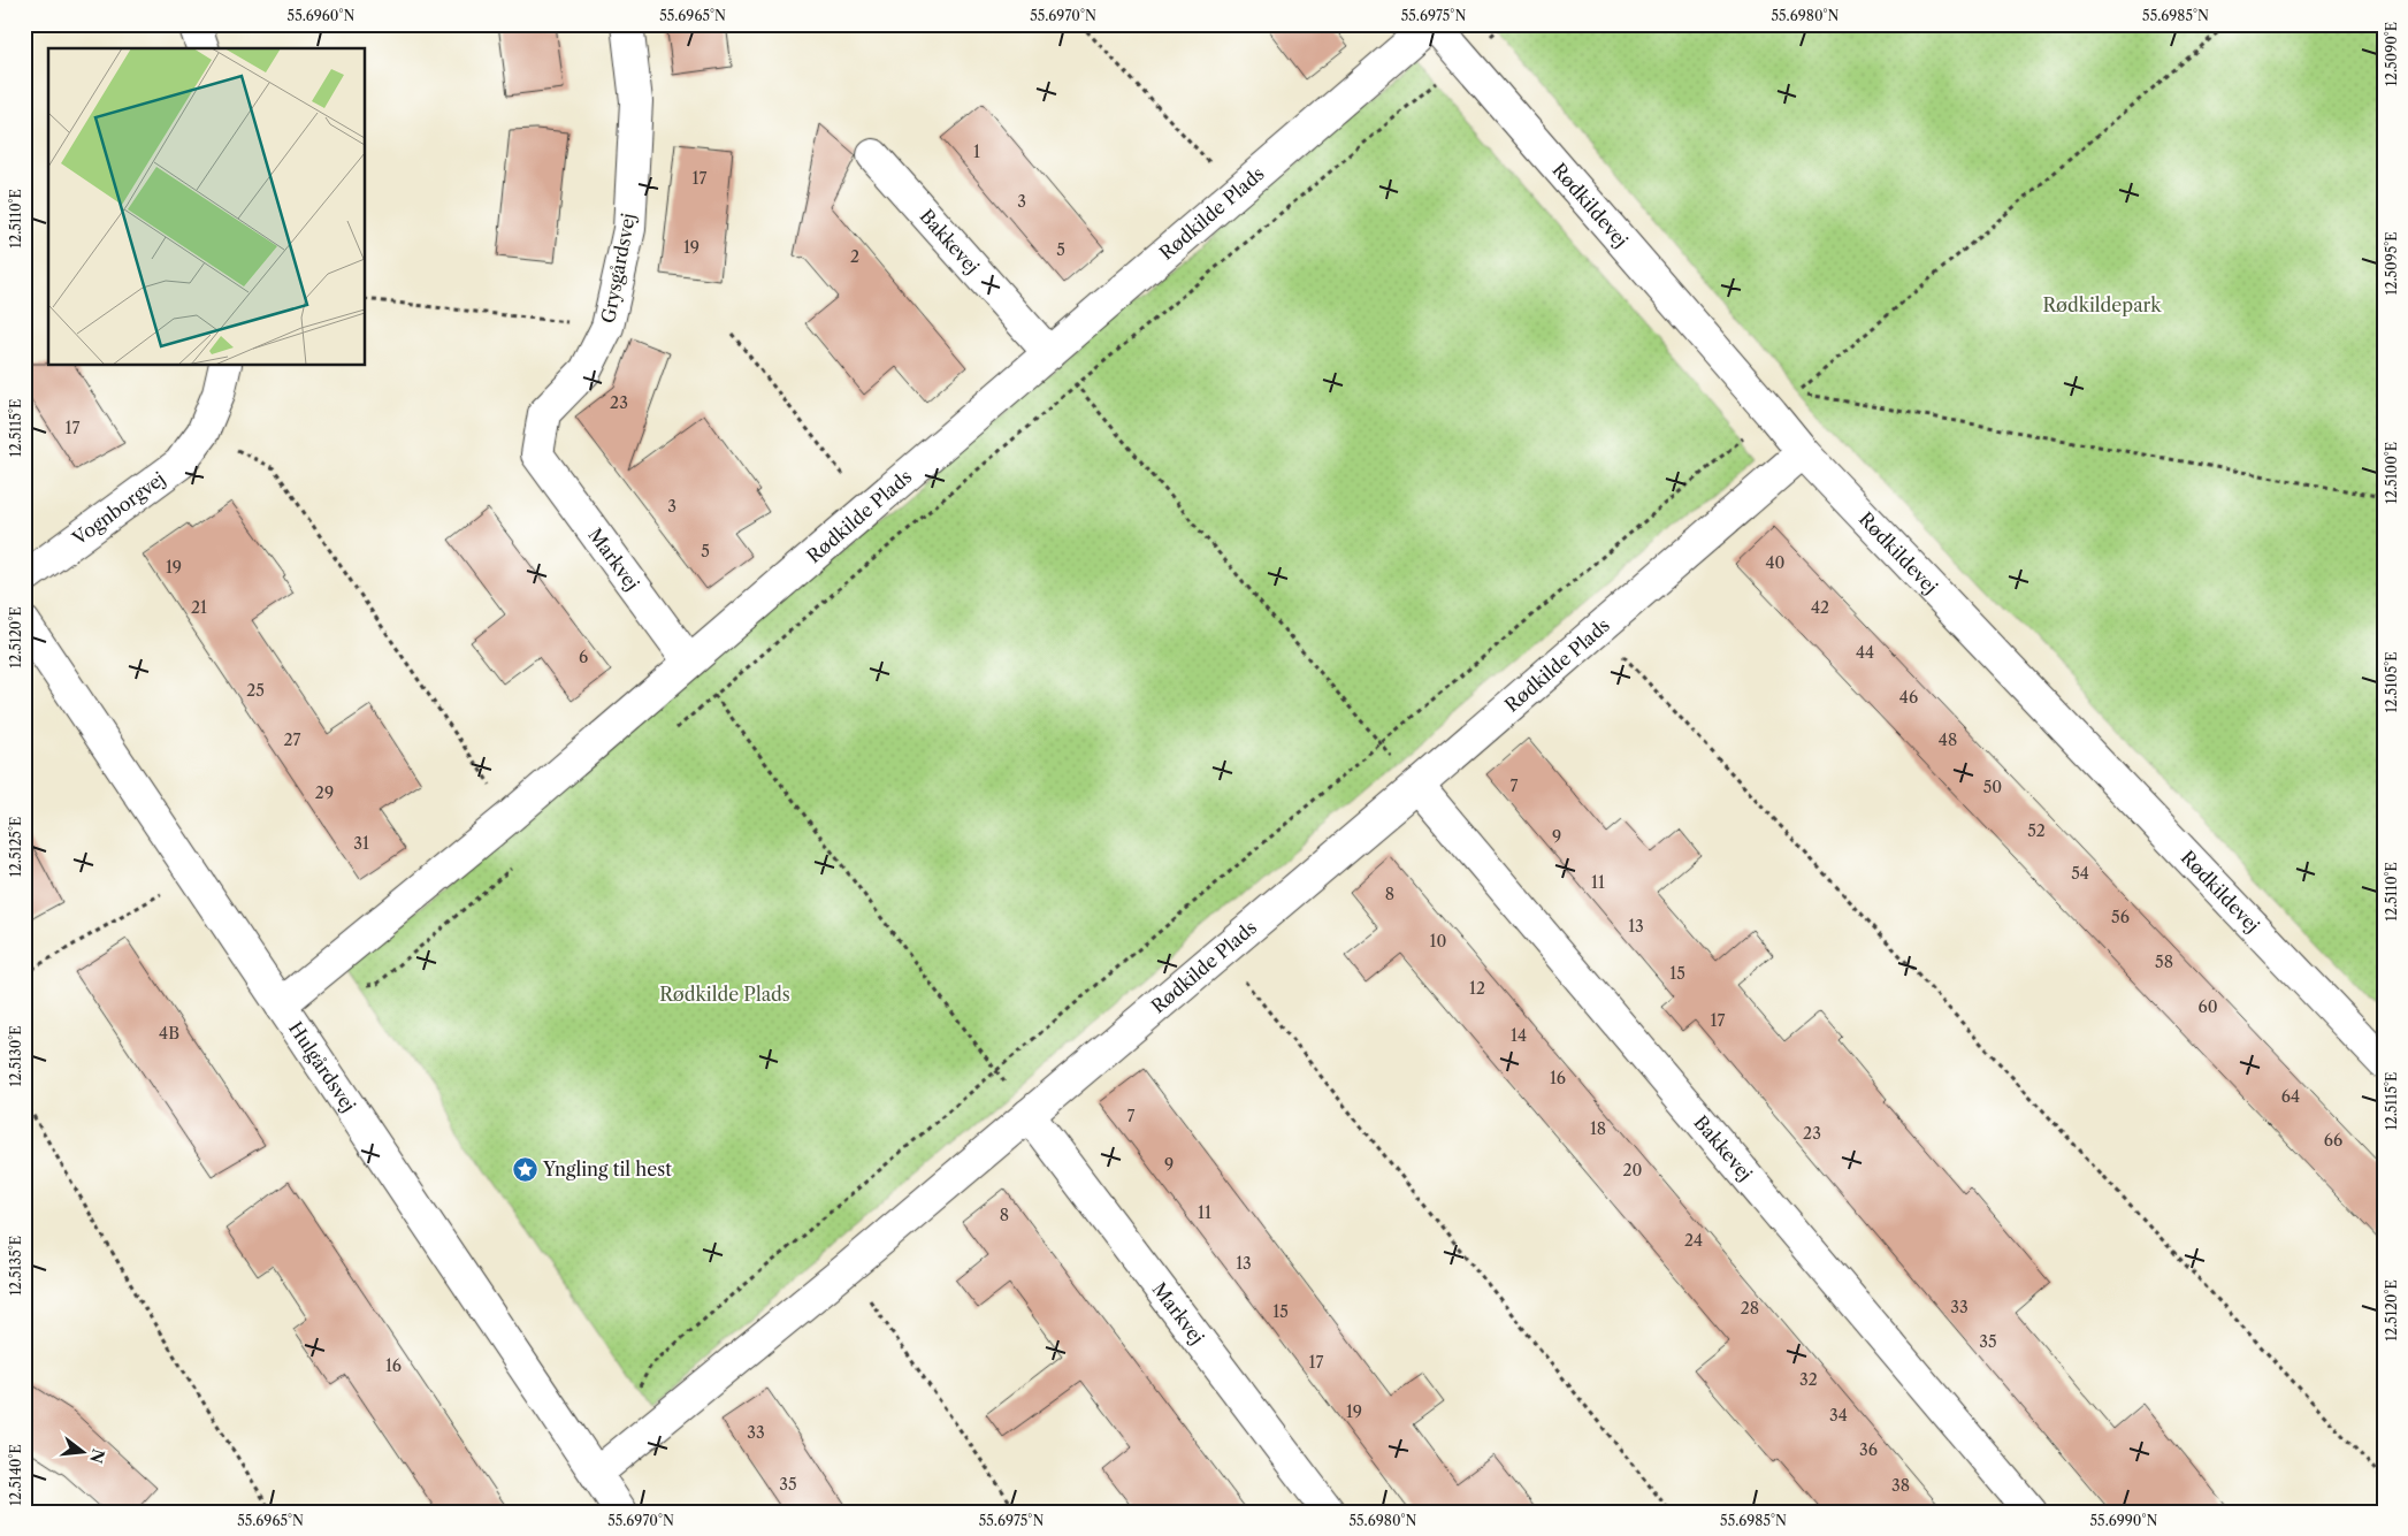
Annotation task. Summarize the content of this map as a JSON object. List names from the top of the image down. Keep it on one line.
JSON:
{"streets":{"street":["Rødkildevej","Rødkilde Plads","Bakkevej","Grysgårdsvej","Vognborgvej","Markvej","Hulgårdsvej"]},"crossings":[["Rødkildevej","Rødkilde Plads"],["Rødkilde Plads","Bakkevej"],["Rødkilde Plads","Markvej"],["Rødkilde Plads","Hulgårdsvej"],["Grysgårdsvej","Markvej"]],"parks":["Rødkildepark","Rødkilde Plads"],"places":{"place":["Yngling til hest"]},"house_numbers":["1","17","3","19","5","2","23","17","3","5","40","19","21","42","44","6","25","46","27","48","7","50","29","52","9","31","54","11","8","56","13","10","58","15","12","60","17","4B","14","16","64","7","18","23","66","9","20","11","8","24","13","33","28","15","35","17","16","32","19","34","33","36","35","38"],"north":"right","coordinates":["55.6960°N","55.6965°N","55.6970°N","55.6975°N","55.6980°N","55.6985°N","12.5090°E","12.5110°E","12.5095°E","12.5115°E","12.5100°E","12.5120°E","12.5105°E","12.5125°E","12.5130°E","12.5135°E","12.5140°E","55.6990°N"]}
